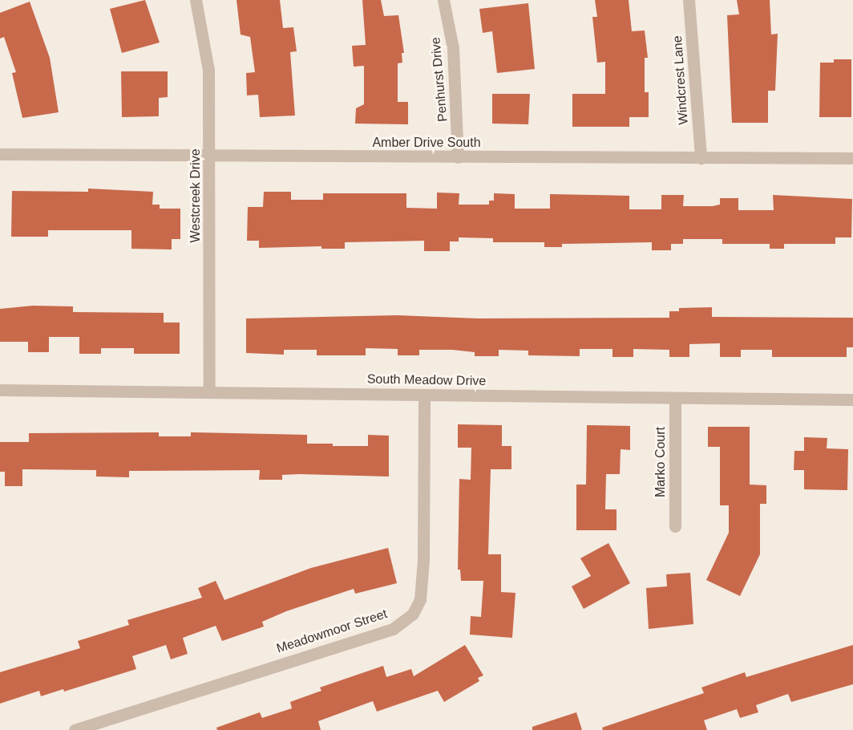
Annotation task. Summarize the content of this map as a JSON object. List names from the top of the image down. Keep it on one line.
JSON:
{"streets":{"street":["Penhurst Drive","Windcrest Lane","Amber Drive South","Westcreek Drive","South Meadow Drive","Marko Court","Meadowmoor Street"]},"crossings":[["Penhurst Drive","Amber Drive South"],["Windcrest Lane","Amber Drive South"],["Amber Drive South","Westcreek Drive"],["Westcreek Drive","South Meadow Drive"],["South Meadow Drive","Marko Court"],["South Meadow Drive","Meadowmoor Street"]]}
